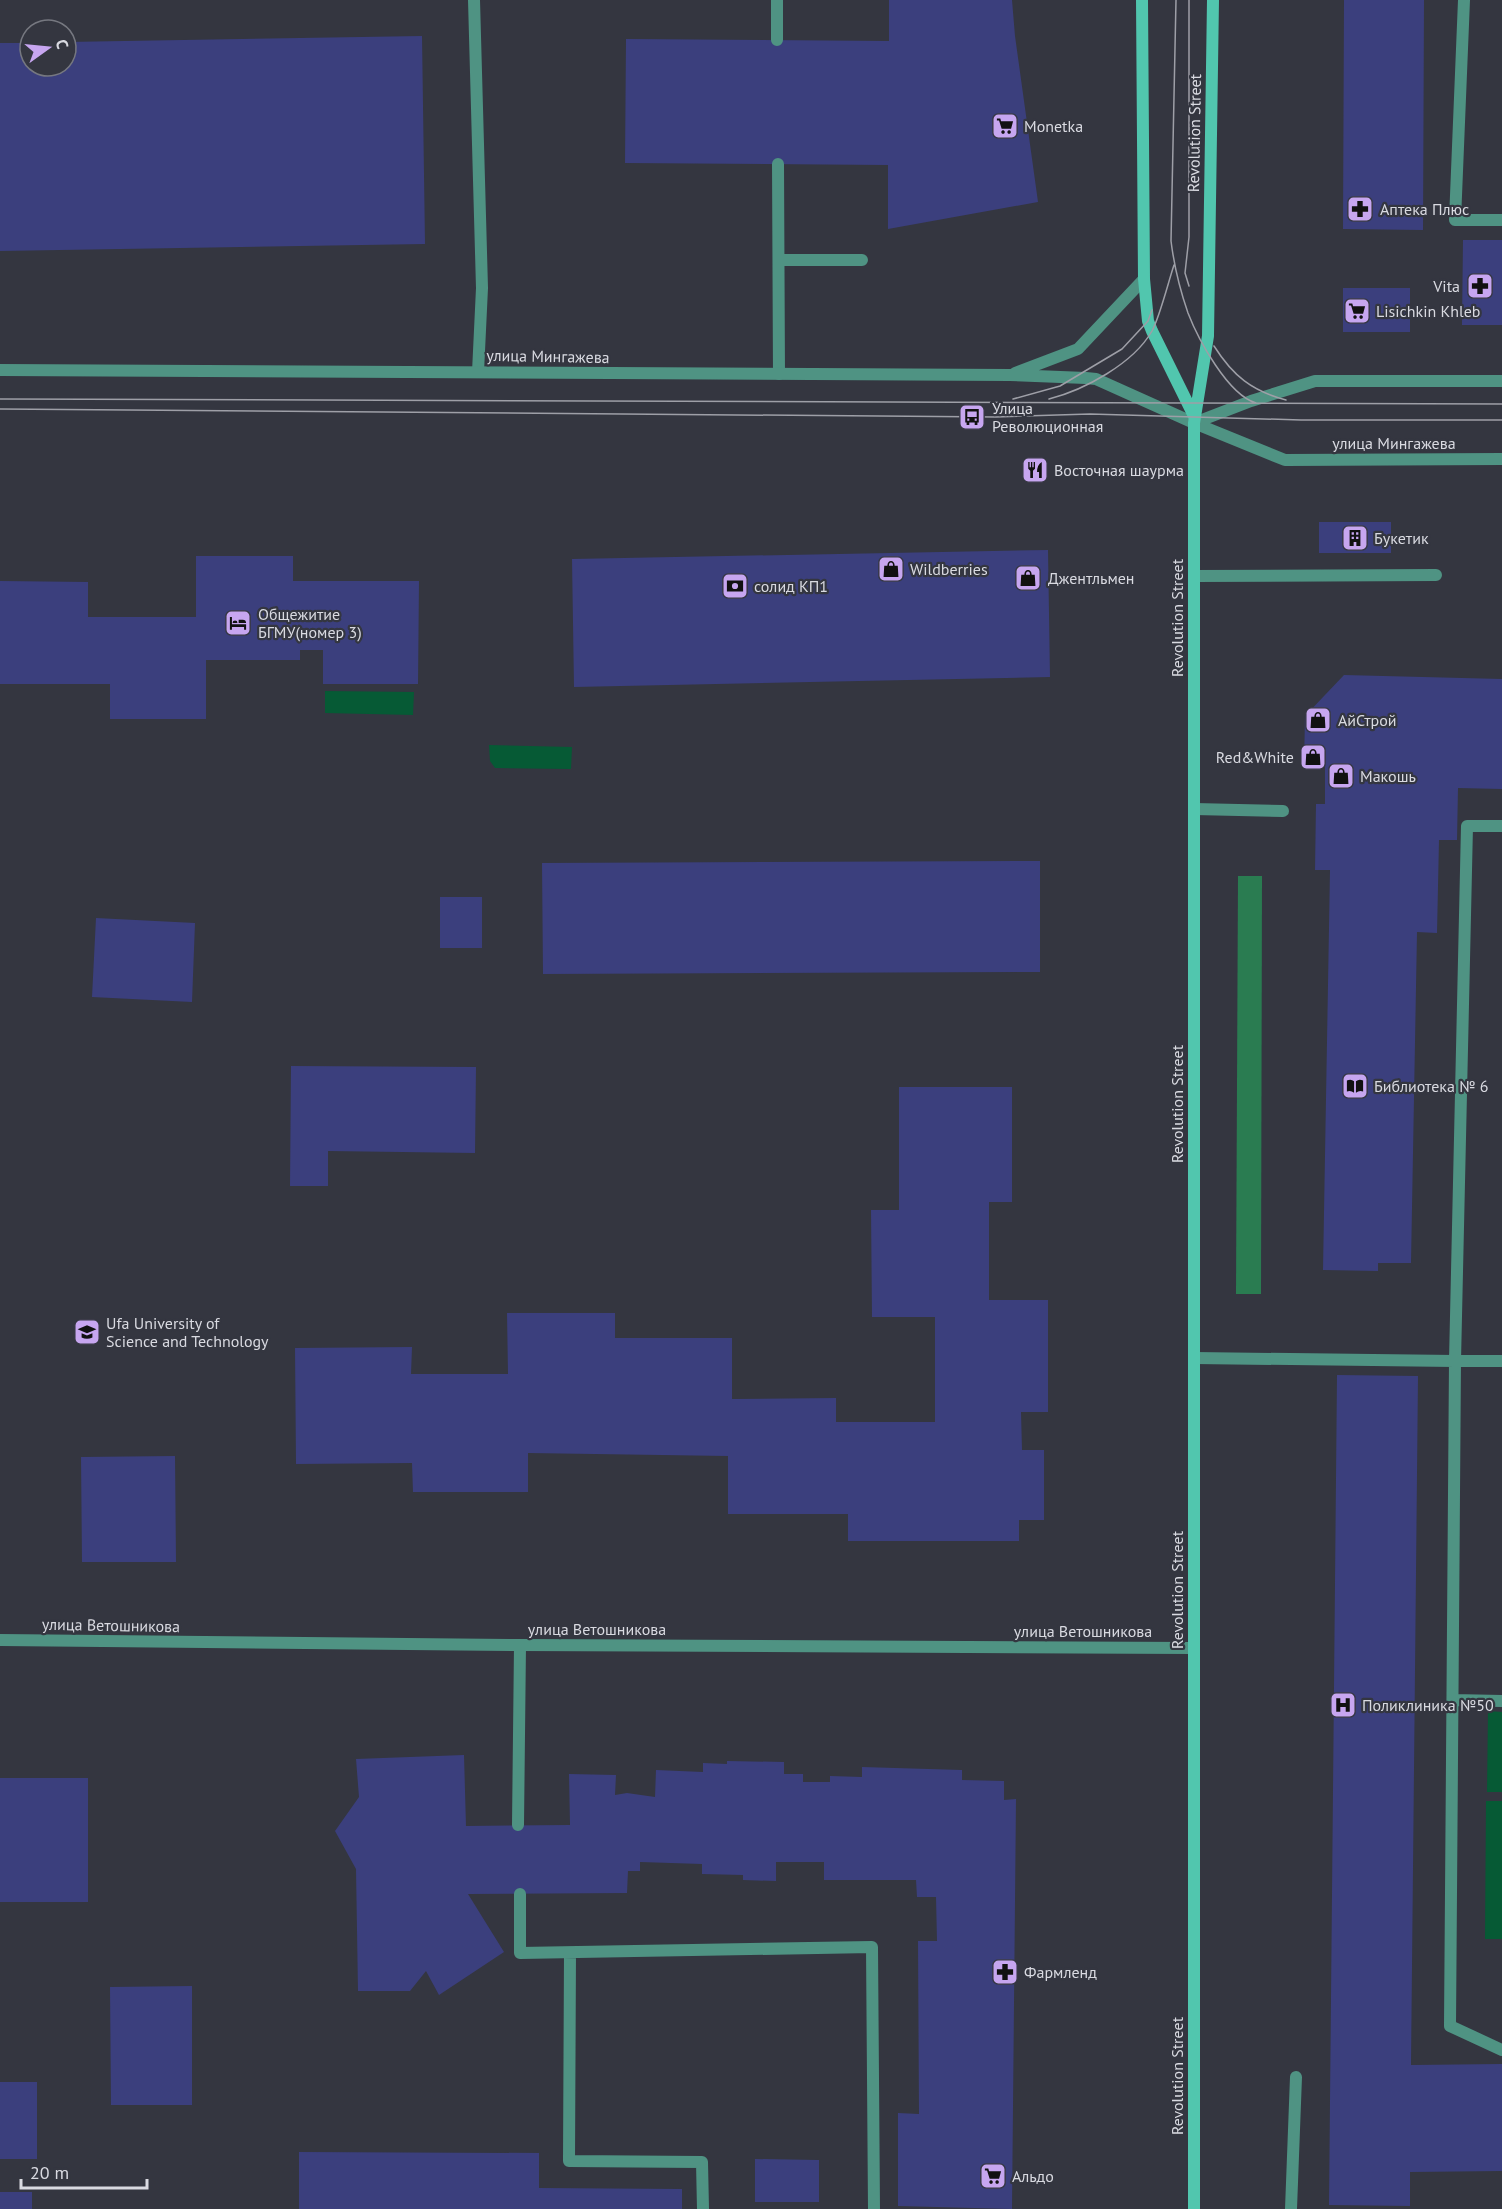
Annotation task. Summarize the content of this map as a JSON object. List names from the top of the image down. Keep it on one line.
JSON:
{"streets":{"main road":["Revolution Street"],"street":["улица Мингажева","улица Ветошникова"]},"crossings":[["Revolution Street","улица Мингажева"],["Revolution Street","улица Ветошникова"]],"places":{"supermarket":["Monetka","Lisichkin Khleb","Альдо"],"pharmacy":["Аптека Плюс","Vita","Фармленд"],"bus stop":["Улица Революционная"],"restaurant":["Восточная шаурма"],"building":["Букетик"],"shop":["Wildberries","Джентльмен","АйСтрой","Red&White","Макошь"],"bank":["солид КП1"],"hotel":["Общежитие БГМУ(номер 3)"],"library":["Библиотека № 6"],"school or university":["Ufa University of Science and Technology"],"hospital":["Поликлиника №50"]},"scale_bar":"20 m","north":"right"}
